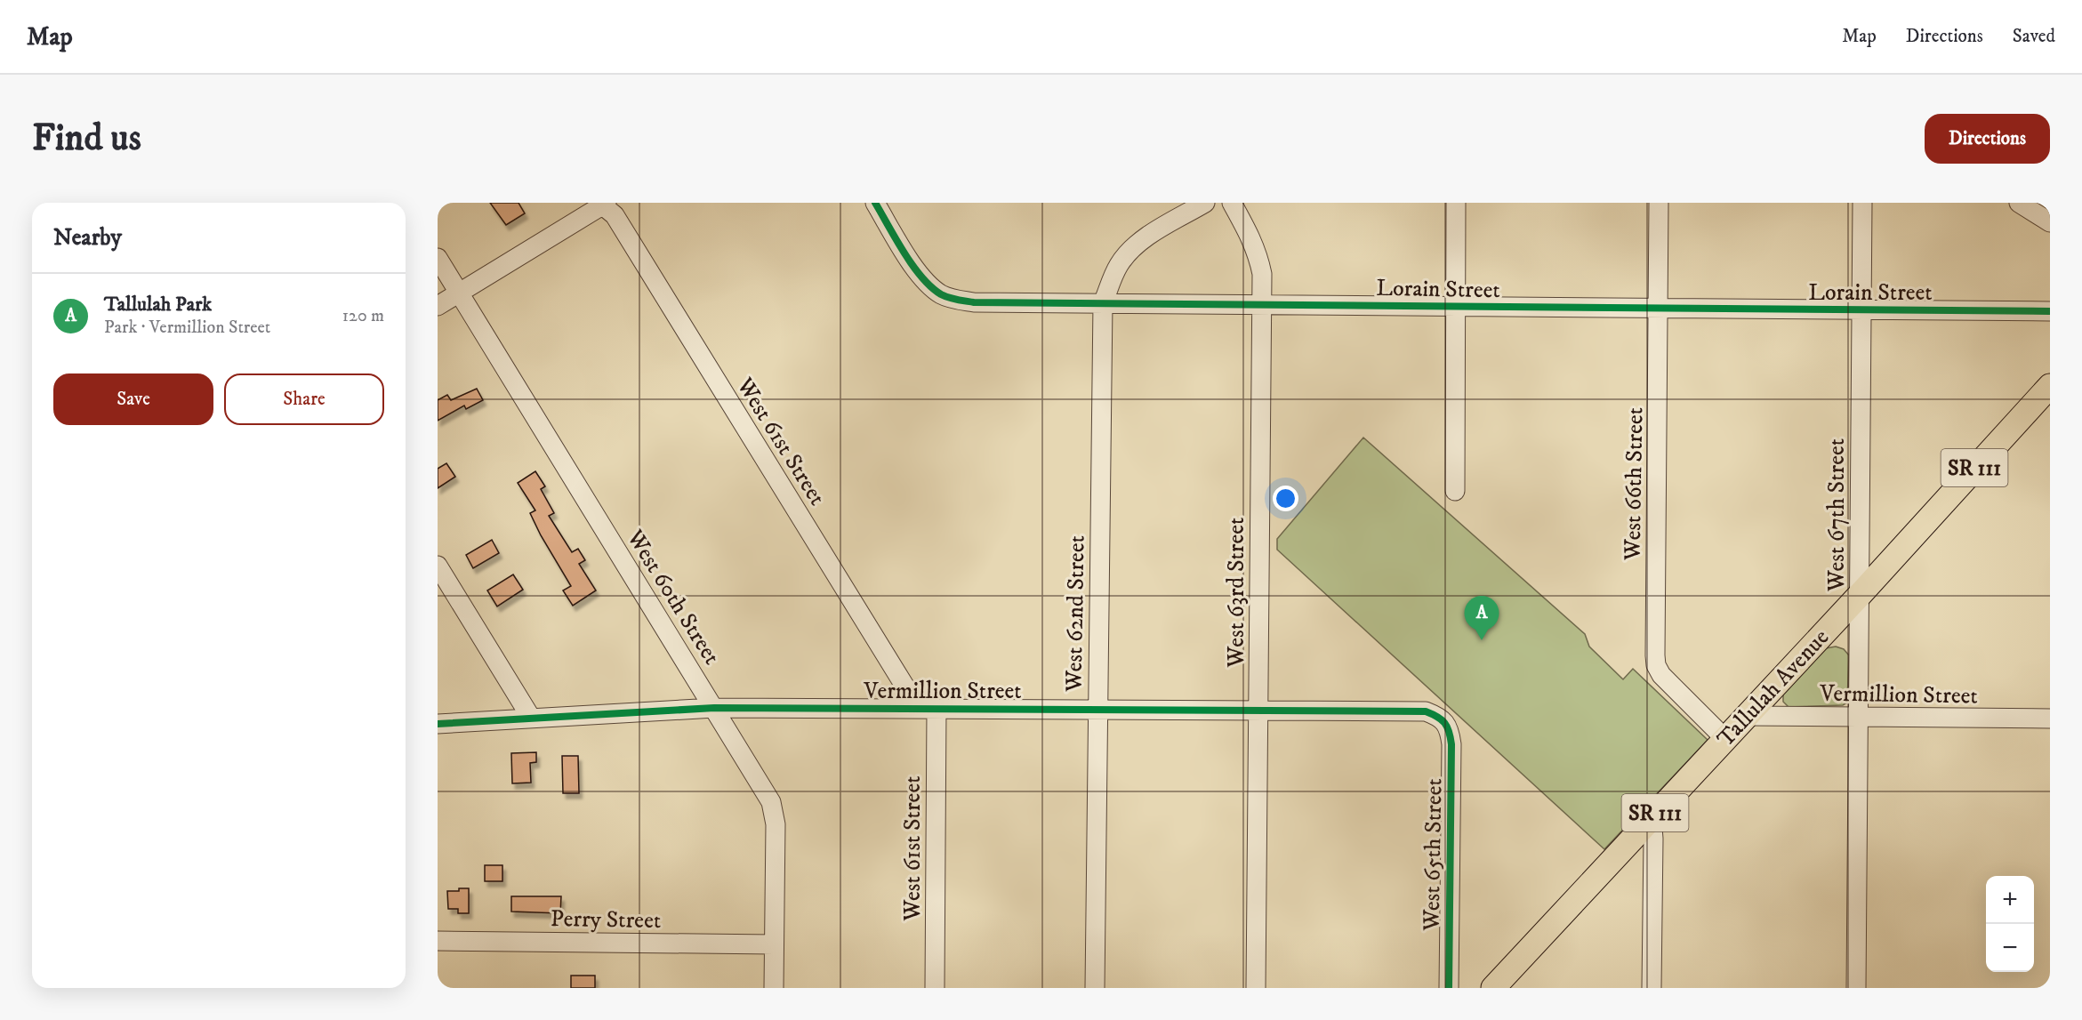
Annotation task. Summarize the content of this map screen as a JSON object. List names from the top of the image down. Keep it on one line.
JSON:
{"streets":{"main road":["SR 111","Tallulah Avenue"],"street":["Lorain Street","West 61st Street","West 66th Street","West 67th Street","West 63rd Street","West 60th Street","West 62nd Street","Vermillion Street","West 65th Street","Perry Street"]},"crossings":[["Lorain Street","West 66th Street"],["Lorain Street","West 67th Street"],["Lorain Street","West 63rd Street"],["Lorain Street","West 62nd Street"],["West 61st Street","Vermillion Street"],["West 66th Street","Tallulah Avenue"],["West 67th Street","Tallulah Avenue"],["West 67th Street","Vermillion Street"],["West 63rd Street","Vermillion Street"],["West 60th Street","Vermillion Street"],["West 60th Street","Perry Street"],["West 62nd Street","Vermillion Street"],["Tallulah Avenue","Vermillion Street"],["Vermillion Street","West 65th Street"]],"page":{"header":"Map","nav":["Map","Directions","Saved"],"buttons":["Directions",["Save","Share"]],"title":"Find us","heading":"Nearby","list":[{"mark":"A","name":"Tallulah Park","note":"Park · Vermillion Street","value":"120 m"}],"pins":"A","map_buttons":["+","−"]}}
